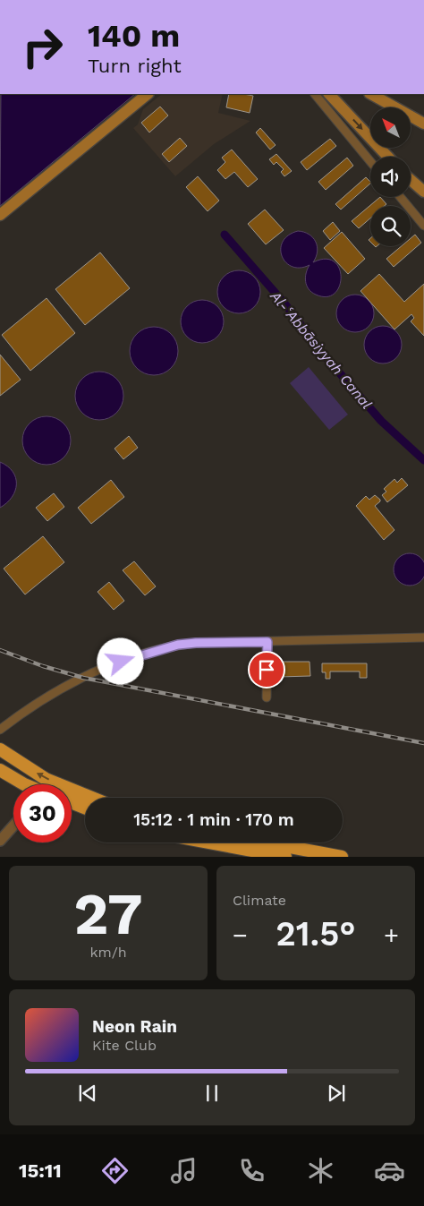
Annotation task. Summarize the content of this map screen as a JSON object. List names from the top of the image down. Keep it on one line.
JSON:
{"water":["Al-ʿAbbāsiyyah Canal"],"north":"top left","page":{"turn":["140 m","Turn right"],"limit":"30","trip":"15:12 · 1 min · 170 m","tile":[["27","km/h"],"Climate"],"heat":["−","21.5°","+"],"song":["Neon Rain","Kite Club"],"tabs":"15:11"}}
